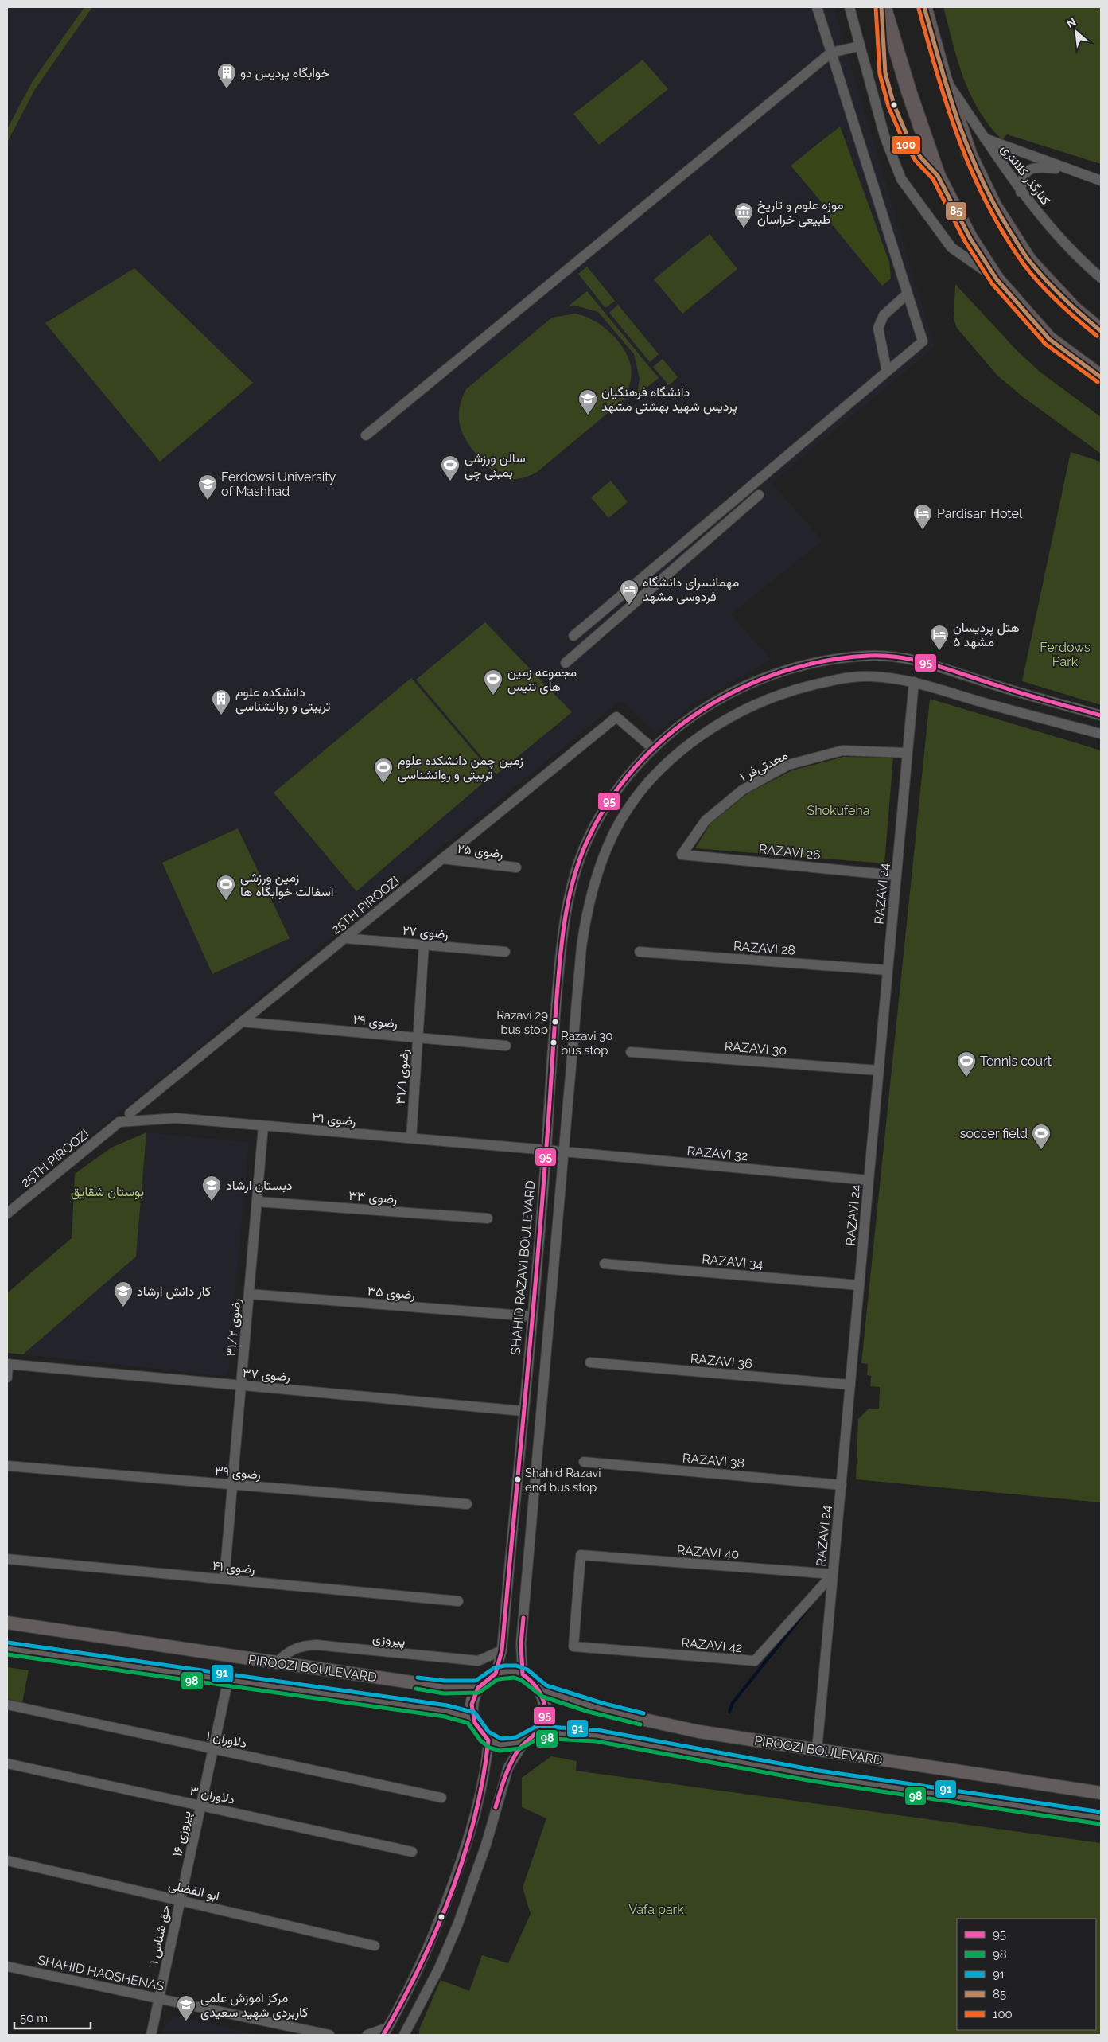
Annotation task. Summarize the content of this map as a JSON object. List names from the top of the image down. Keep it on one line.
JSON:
{"streets":{"main road":["PIROOZI BOULEVARD"],"street":["کنارگذر کلانتری","محدثی‌فر ۱","رضوی ۲۵","RAZAVI 26","RAZAVI 24","25TH PIROOZI","رضوی ۲۷","RAZAVI 28","رضوی ۲۹","RAZAVI 30","رضوی ۳۱/۱","رضوی ۳۱","RAZAVI 32","رضوی ۳۳","RAZAVI 34","SHAHID RAZAVI BOULEVARD","رضوی ۳۵","رضوی ۳۱/۲","RAZAVI 36","رضوی ۳۷","RAZAVI 38","رضوی ۳۹","RAZAVI 40","رضوی ۴۱","پیروزی","RAZAVI 42","دلاوران ۱","دلاوران ۳","پیروزی ۱۶","ابو الفضلی","حق شناس ۱","SHAHID HAQSHENAS"]},"crossings":[["محدثی‌فر ۱","RAZAVI 26"],["محدثی‌فر ۱","RAZAVI 24"],["رضوی ۲۵","25TH PIROOZI"],["RAZAVI 26","RAZAVI 24"],["RAZAVI 24","RAZAVI 28"],["RAZAVI 24","RAZAVI 30"],["RAZAVI 24","RAZAVI 32"],["RAZAVI 24","RAZAVI 34"],["RAZAVI 24","RAZAVI 36"],["RAZAVI 24","RAZAVI 38"],["RAZAVI 24","RAZAVI 40"],["RAZAVI 24","RAZAVI 42"],["RAZAVI 24","PIROOZI BOULEVARD"],["25TH PIROOZI","رضوی ۲۷"],["25TH PIROOZI","رضوی ۲۹"],["25TH PIROOZI","رضوی ۳۱"],["25TH PIROOZI","SHAHID RAZAVI BOULEVARD"],["رضوی ۲۷","رضوی ۳۱/۱"],["رضوی ۲۹","رضوی ۳۱/۱"],["رضوی ۳۱/۱","رضوی ۳۱"],["رضوی ۳۱","RAZAVI 32"],["رضوی ۳۱","SHAHID RAZAVI BOULEVARD"],["رضوی ۳۱","رضوی ۳۱/۲"],["RAZAVI 32","SHAHID RAZAVI BOULEVARD"],["رضوی ۳۳","رضوی ۳۱/۲"],["SHAHID RAZAVI BOULEVARD","رضوی ۳۵"],["SHAHID RAZAVI BOULEVARD","رضوی ۳۷"],["SHAHID RAZAVI BOULEVARD","پیروزی"],["SHAHID RAZAVI BOULEVARD","PIROOZI BOULEVARD"],["رضوی ۳۵","رضوی ۳۱/۲"],["رضوی ۳۱/۲","رضوی ۳۷"],["رضوی ۳۱/۲","رضوی ۳۹"],["رضوی ۳۱/۲","رضوی ۴۱"],["RAZAVI 40","RAZAVI 42"],["پیروزی","PIROOZI BOULEVARD"],["PIROOZI BOULEVARD","پیروزی ۱۶"],["دلاوران ۱","پیروزی ۱۶"],["دلاوران ۳","پیروزی ۱۶"],["پیروزی ۱۶","ابو الفضلی"],["پیروزی ۱۶","حق شناس ۱"],["ابو الفضلی","حق شناس ۱"],["حق شناس ۱","SHAHID HAQSHENAS"]],"parks":["Ferdows Park","Shokufeha","بوستان شقایق","Vafa park"],"places":{"building":["خوابگاه پردیس دو","دانشکده علوم تربیتی و روانشناسی"],"museum":["موزه علوم و تاریخ طبیعی خراسان"],"school or university":["دانشگاه فرهنگیان پردیس شهید بهشتی مشهد","Ferdowsi University of Mashhad","دبستان ارشاد","کار دانش ارشاد","مرکز آموزش علمی کاربردی شهید سعیدی"],"sports":["سالن ورزشی بمبئی چی","مجموعه زمین های تنیس","زمین چمن دانشکده علوم تربیتی و روانشناسی","زمین ورزشی آسفالت خوابگاه ها","Tennis court","soccer field"],"hotel":["Pardisan Hotel","مهمانسرای دانشگاه فردوسی مشهد","هتل پردیسان ۵ مشهد"],"other":["Razavi 29 bus stop","Razavi 30 bus stop","Shahid Razavi end bus stop"]},"lines":["transit line 85","transit line 100","transit line 95","transit line 91","transit line 98"],"legend":["95","98","91","85","100"],"scale_bar":"50 m","north":"top left"}
